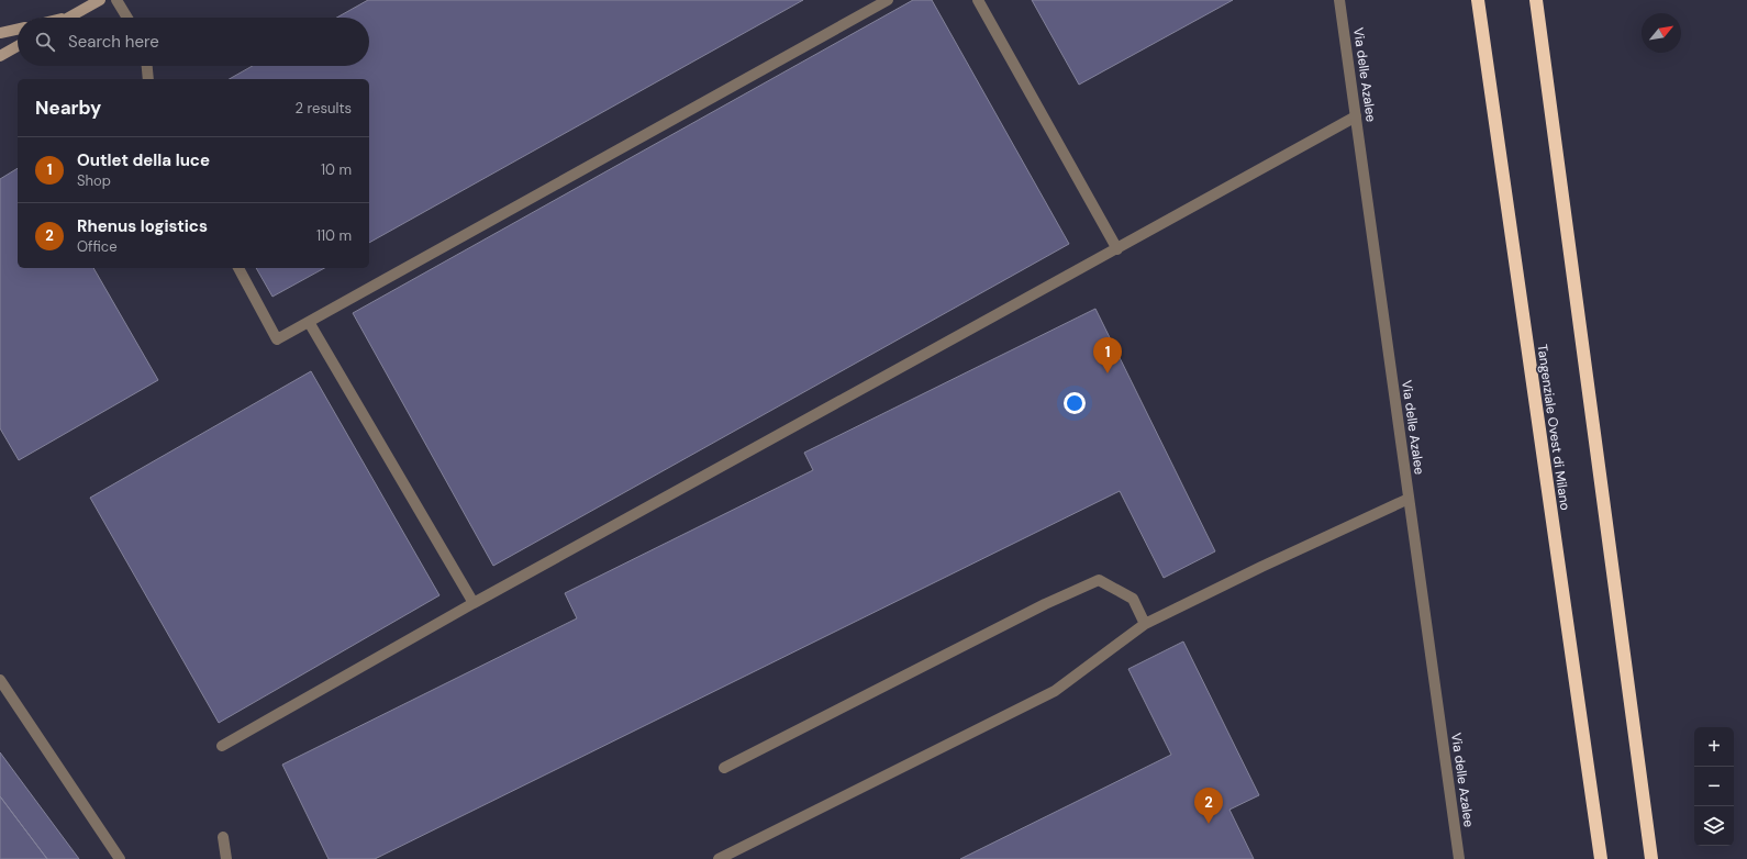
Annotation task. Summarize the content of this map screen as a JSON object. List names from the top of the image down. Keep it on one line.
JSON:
{"streets":{"highway":["Tangenziale Ovest di Milano"],"street":["Via delle Azalee"]},"north":"top right","page":{"search":"Search here","heading":["Nearby","2 results"],"list":[{"mark":"1","name":"Outlet della luce","note":"Shop","value":"10 m"},{"mark":"2","name":"Rhenus logistics","note":"Office","value":"110 m"}],"pins":["1","2"],"map_buttons":["+","−"]}}
